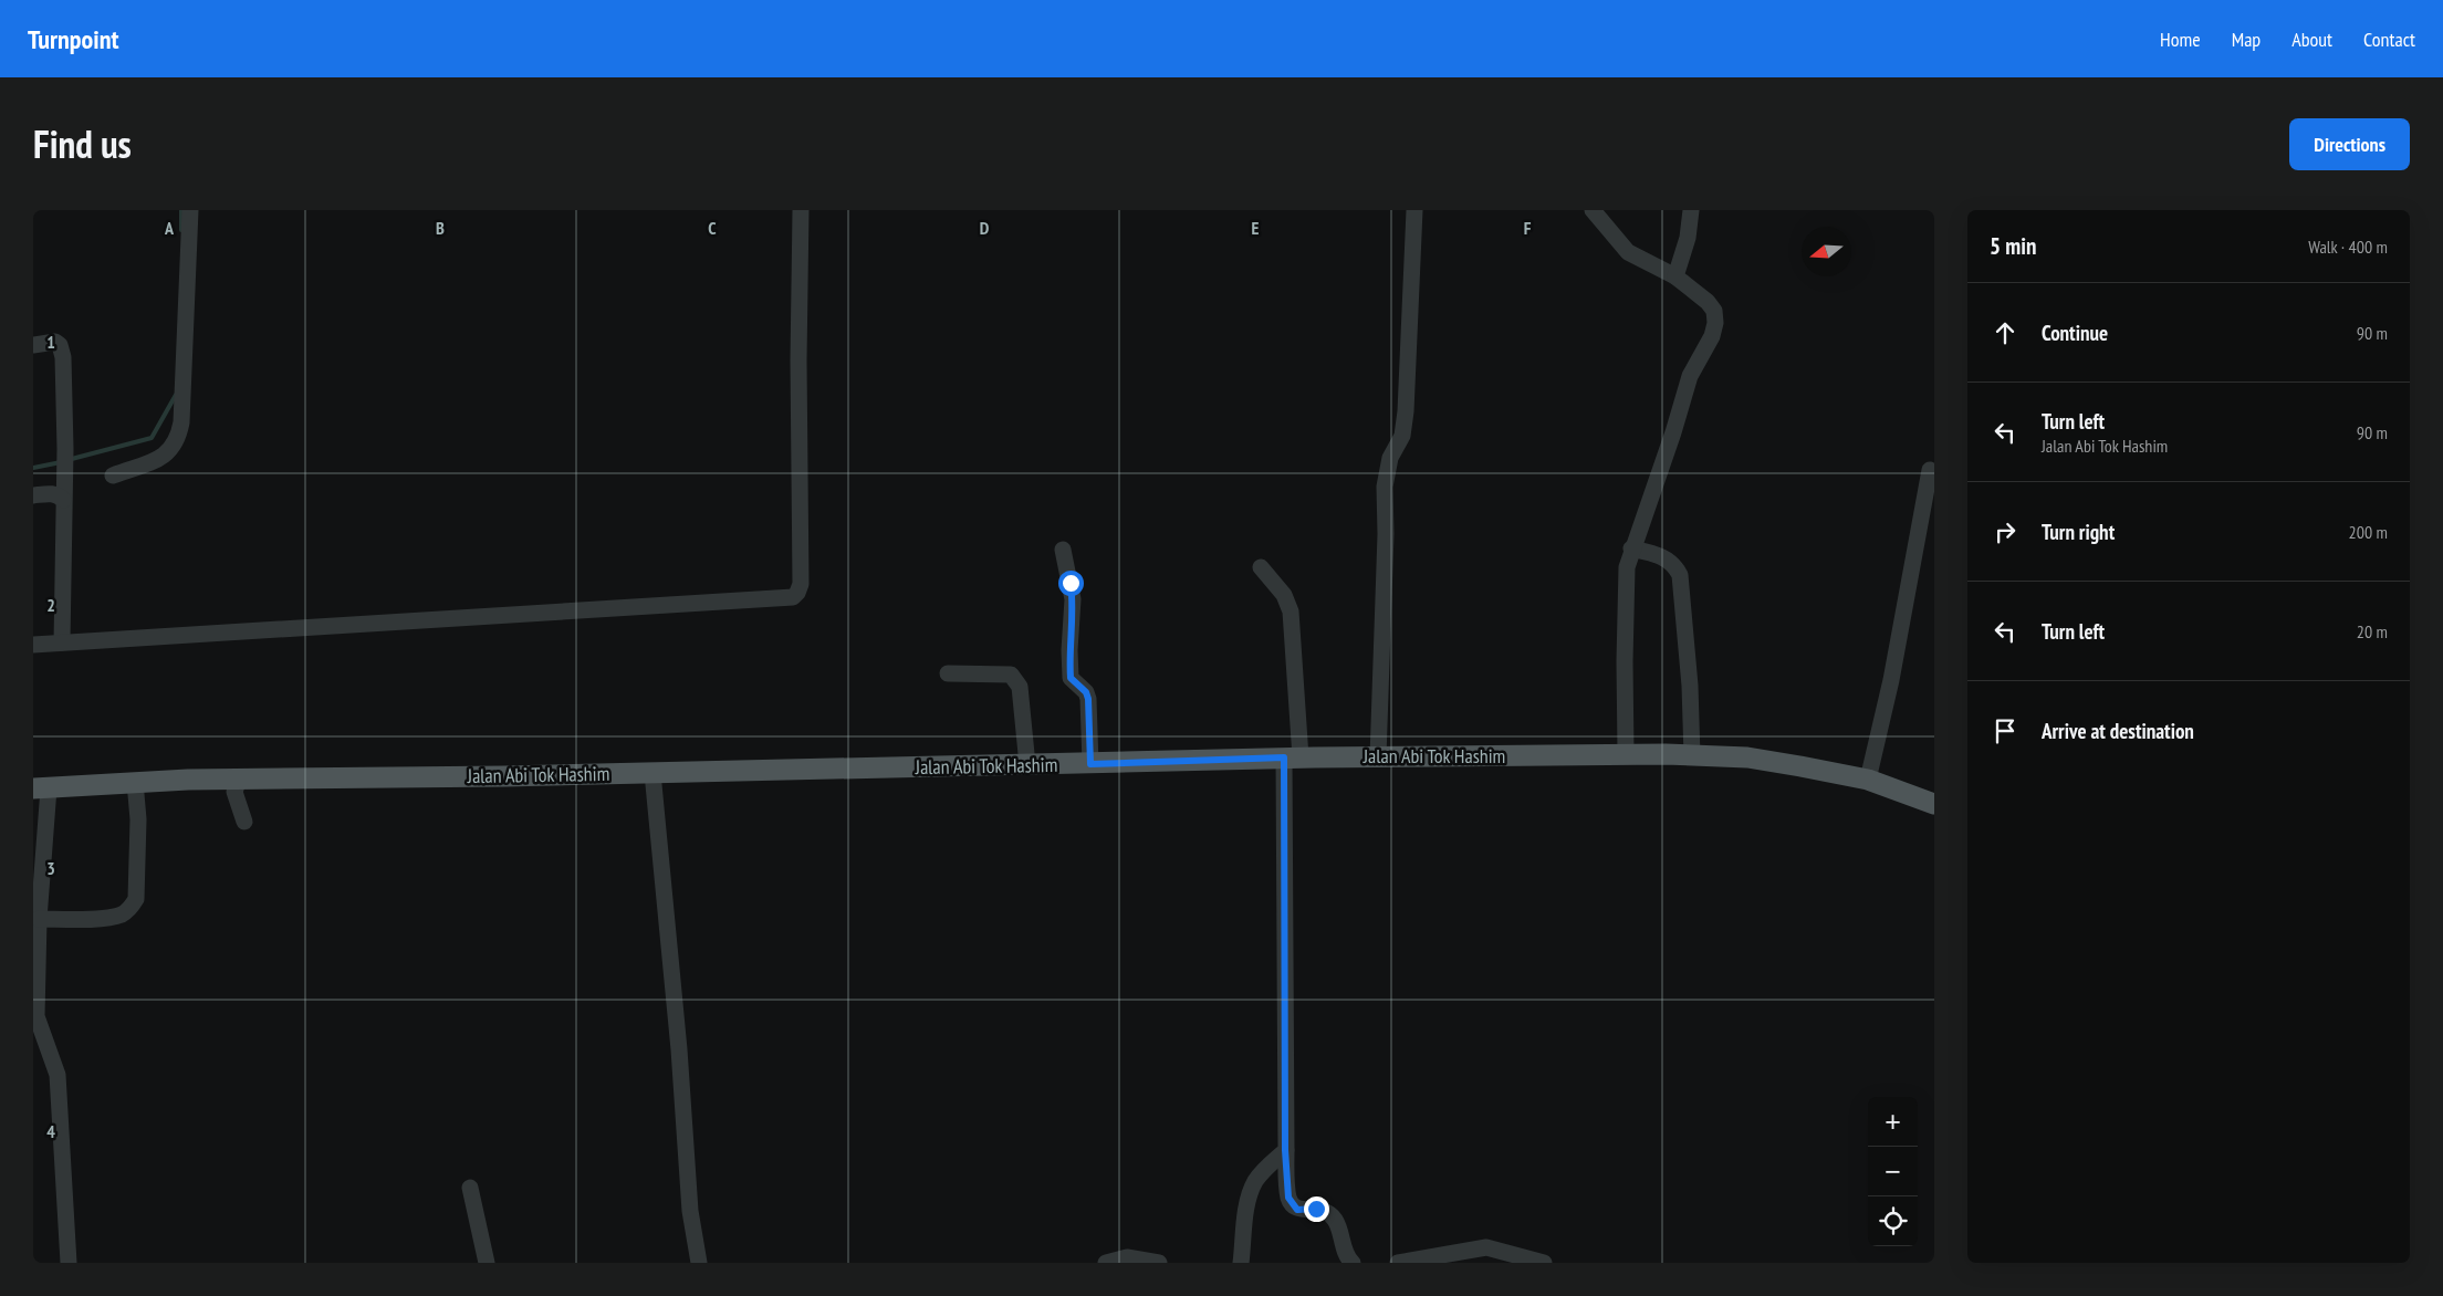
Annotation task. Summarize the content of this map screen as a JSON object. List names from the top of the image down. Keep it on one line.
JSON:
{"streets":{"main road":["Jalan Abi Tok Hashim"]},"north":"left","page":{"header":"Turnpoint","nav":["Home","Map","About","Contact"],"title":"Find us","buttons":"Directions","heading":["5 min","Walk · 400 m"],"list":[["Continue","90 m"],["Turn left","Jalan Abi Tok Hashim","90 m"],["Turn right","200 m"],["Turn left","20 m"],"Arrive at destination"],"map_buttons":["+","−"]},"grid":{"columns":["A","B","C","D","E","F"],"rows":["1","2","3","4"]}}
